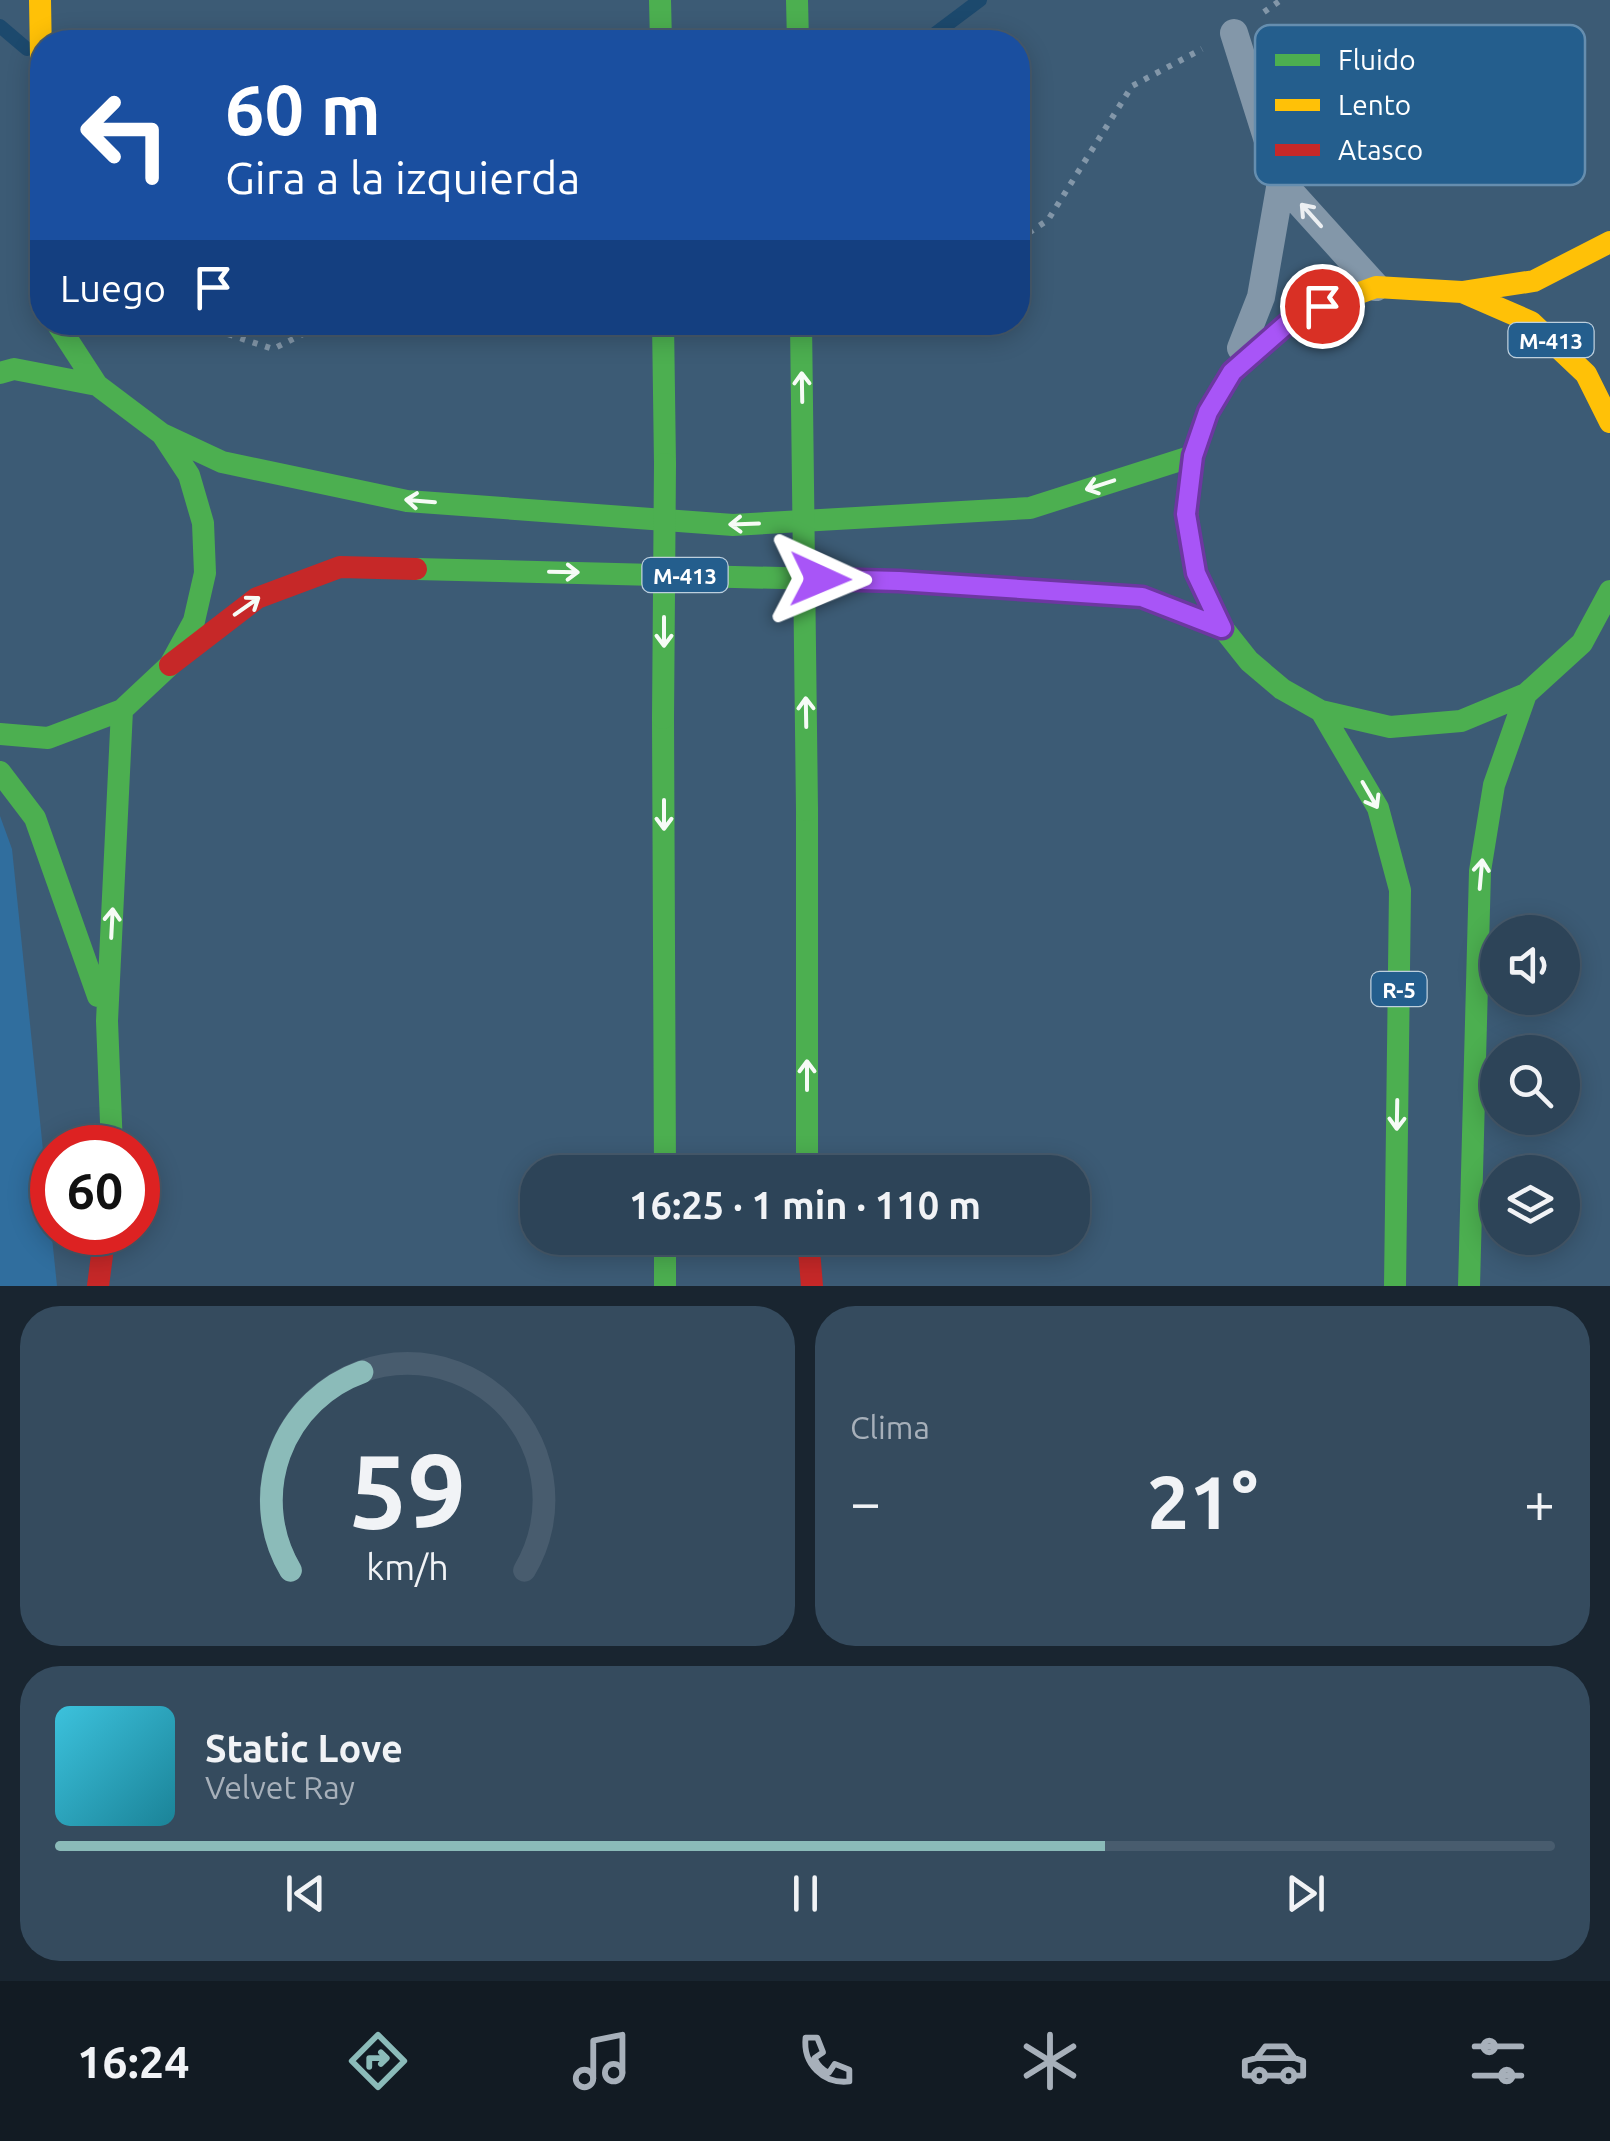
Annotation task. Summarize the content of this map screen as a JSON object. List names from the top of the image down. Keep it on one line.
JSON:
{"streets":{"main road":["M-413","R-5"]},"crossings":[["M-413","R-5"]],"legend":["Fluido","Lento","Atasco"],"page":{"turn":["60 m","Gira a la izquierda"],"then":"Luego","limit":"60","trip":"16:25 · 1 min · 110 m","tile":"Clima","heat":["−","21°","+"],"song":["Static Love","Velvet Ray"],"tabs":"16:24","gauge":["59","km/h"]}}
